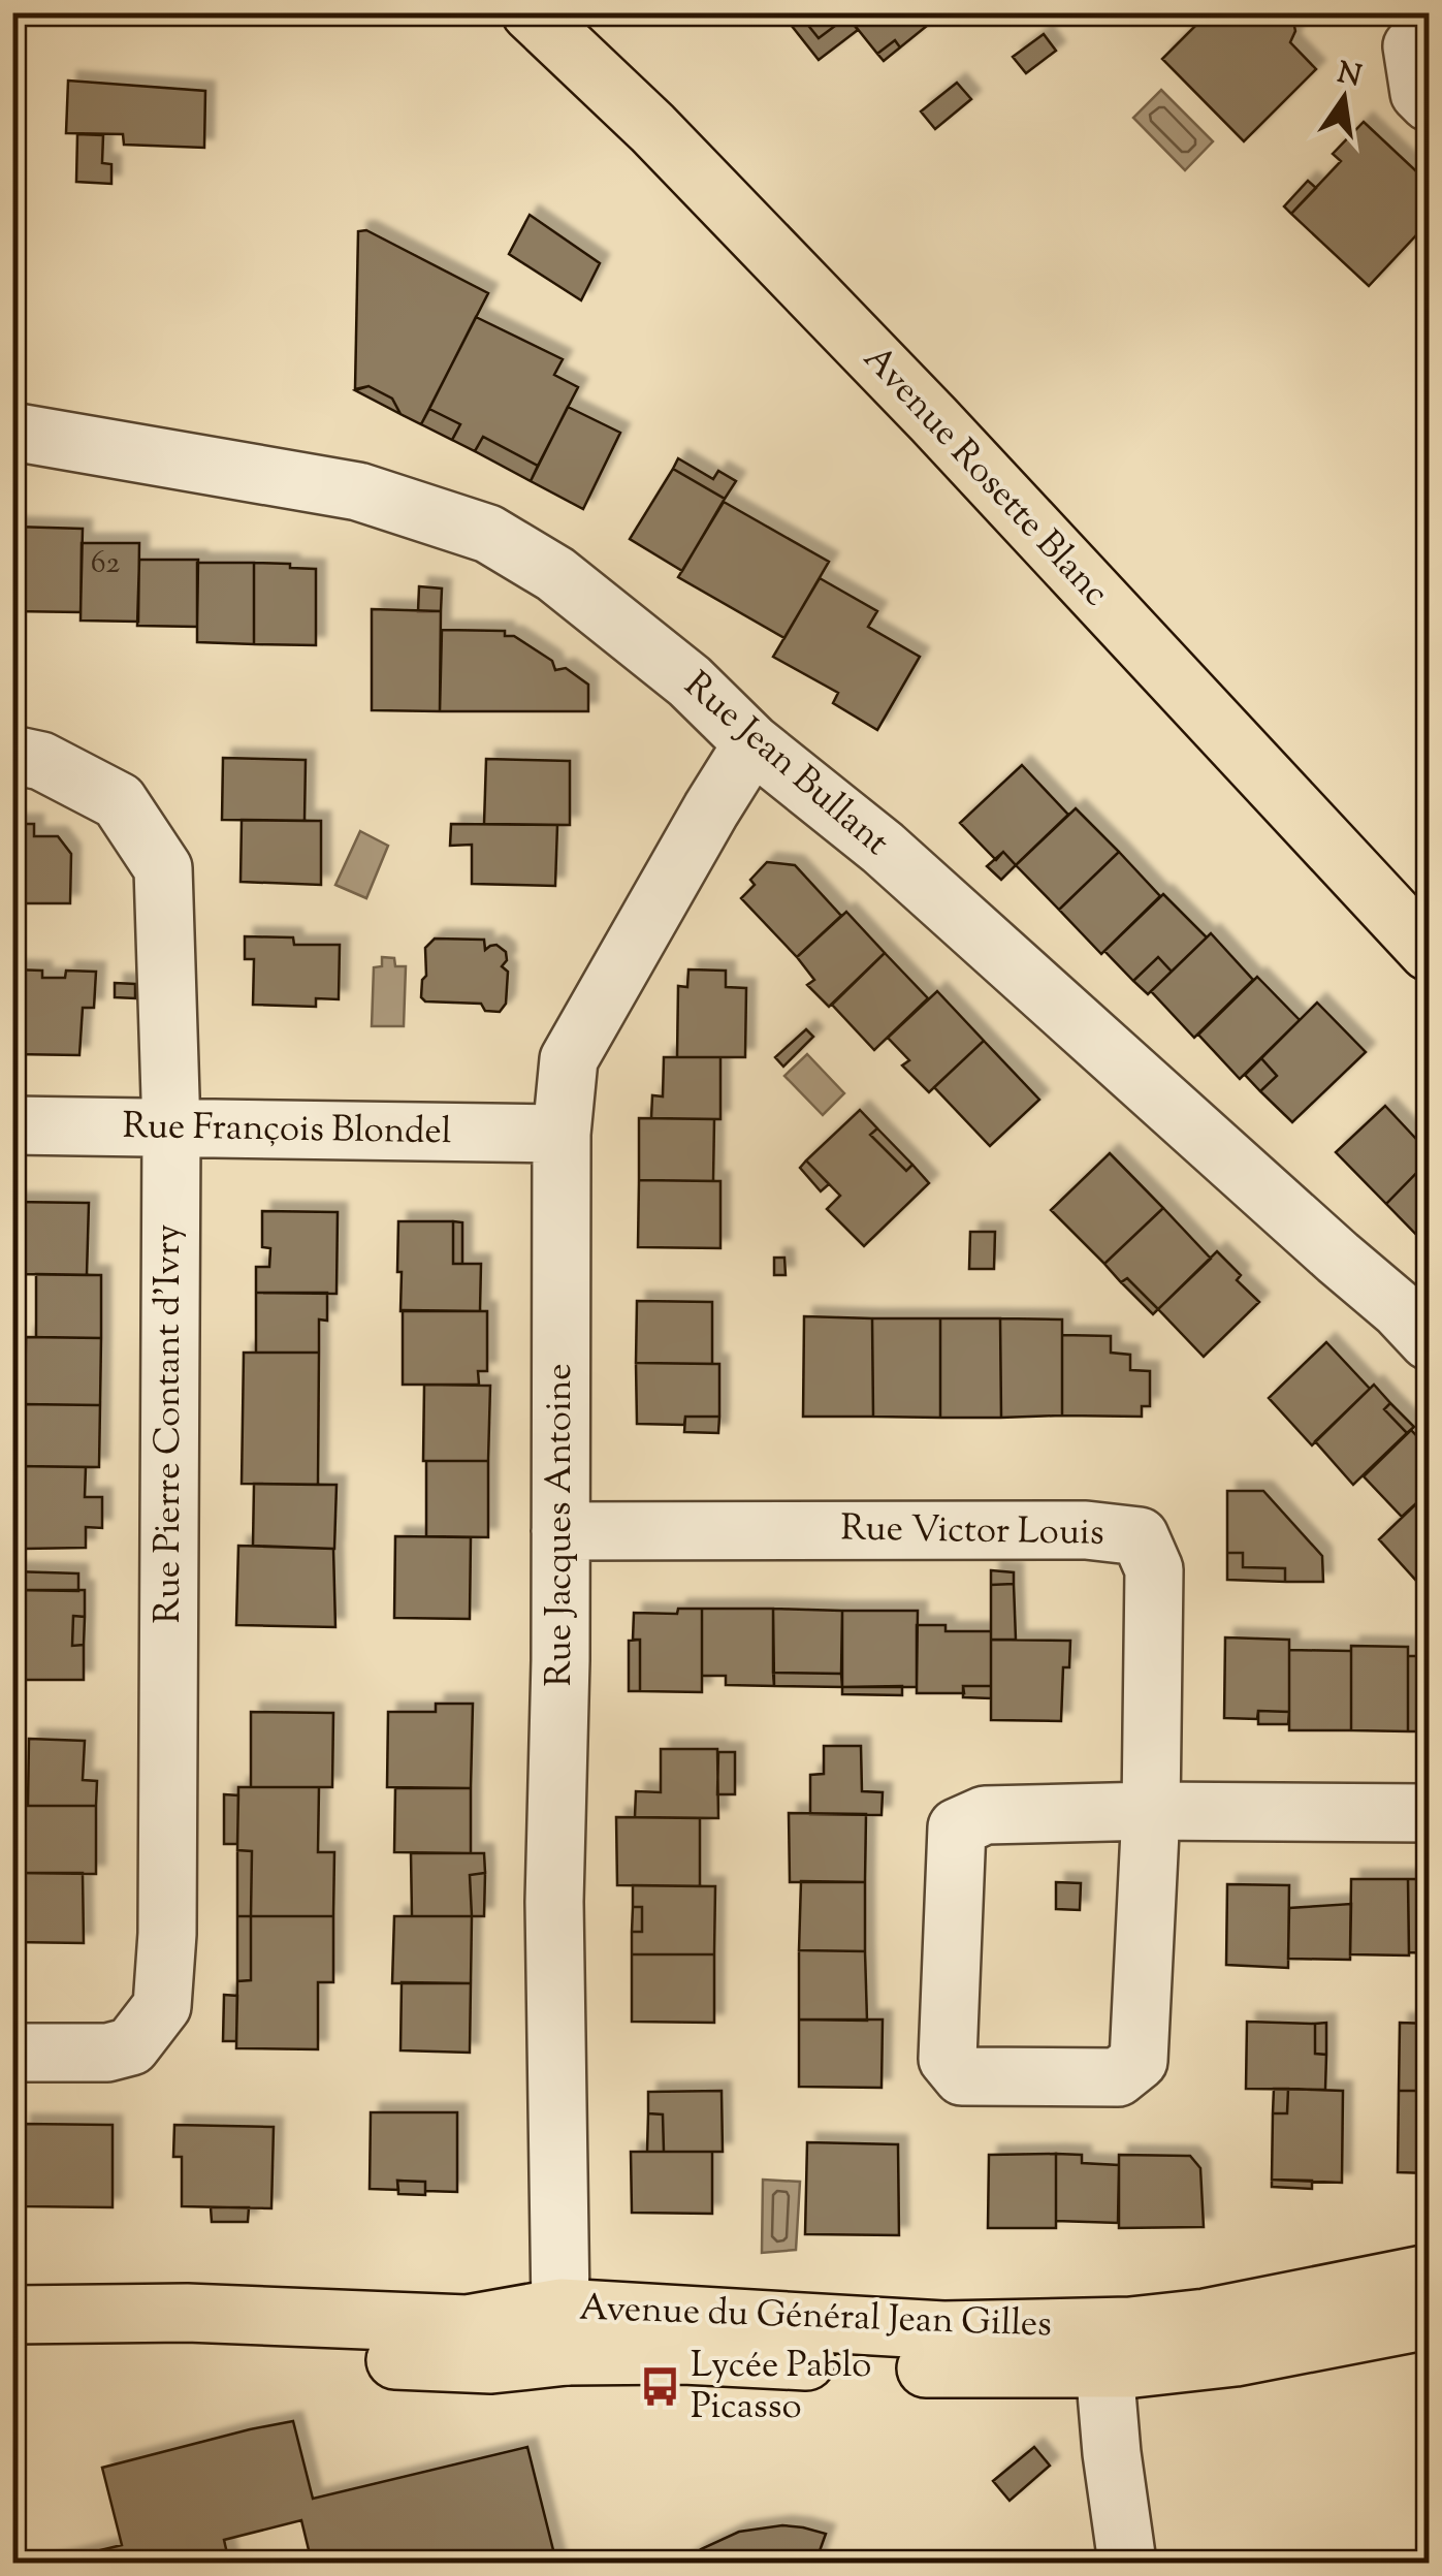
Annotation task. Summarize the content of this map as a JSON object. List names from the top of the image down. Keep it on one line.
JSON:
{"streets":{"main road":["Avenue Rosette Blanc","Avenue du Général Jean Gilles"],"street":["Rue Jean Bullant","Rue François Blondel","Rue Pierre Contant d'Ivry","Rue Jacques Antoine","Rue Victor Louis"]},"crossings":[["Rue Jean Bullant","Rue Jacques Antoine"],["Rue François Blondel","Rue Pierre Contant d'Ivry"],["Rue François Blondel","Rue Jacques Antoine"],["Rue Jacques Antoine","Rue Victor Louis"],["Rue Jacques Antoine","Avenue du Général Jean Gilles"]],"places":{"bus stop":["Lycée Pablo Picasso"]},"house_numbers":["62"],"north":"top"}
